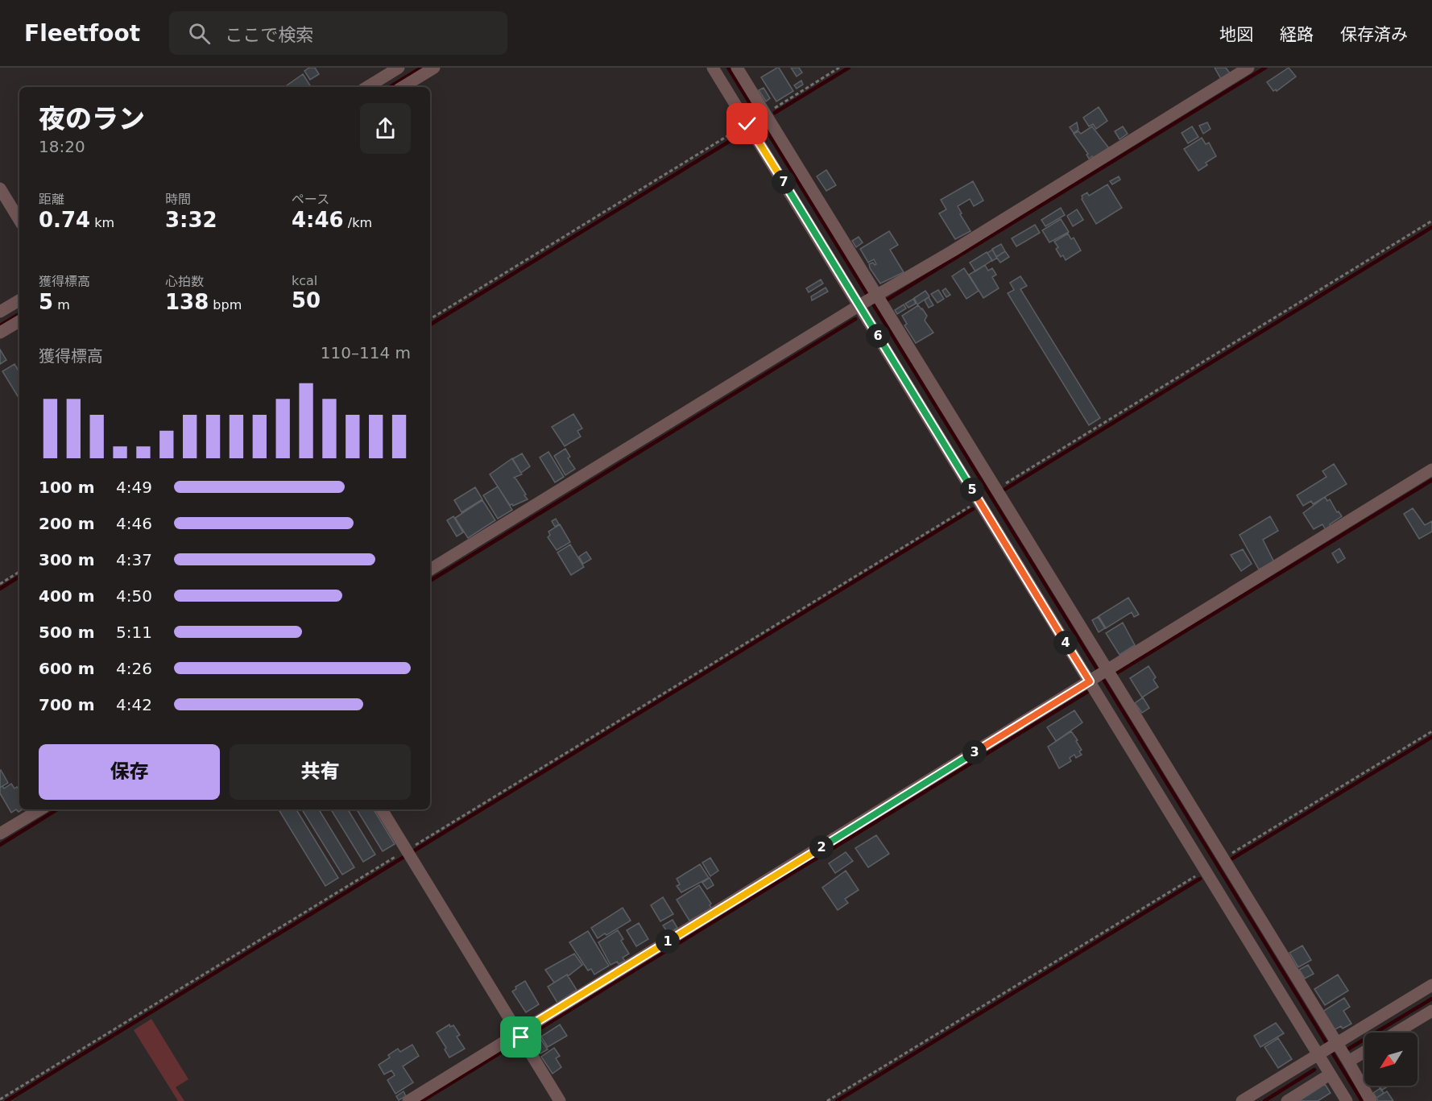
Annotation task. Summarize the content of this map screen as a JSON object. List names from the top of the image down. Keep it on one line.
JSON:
{"north":"bottom left","page":{"header":"Fleetfoot","search":"ここで検索","nav":["地図","経路","保存済み"],"heading":["夜のラン","18:20"],"stats":[["距離","0.74 km"],["時間","3:32"],["ペース","4:46 /km"],["獲得標高","5 m"],["心拍数","138 bpm"],["kcal","50"]],"pins":["7","6","5","4","3","2","1"],"chart":["獲得標高","110–114 m"],"list":[{"name":"100 m","note":"4:49"},{"name":"200 m","note":"4:46"},{"name":"300 m","note":"4:37"},{"name":"400 m","note":"4:50"},{"name":"500 m","note":"5:11"},{"name":"600 m","note":"4:26"},{"name":"700 m","note":"4:42"}],"buttons":["保存","共有"]}}
